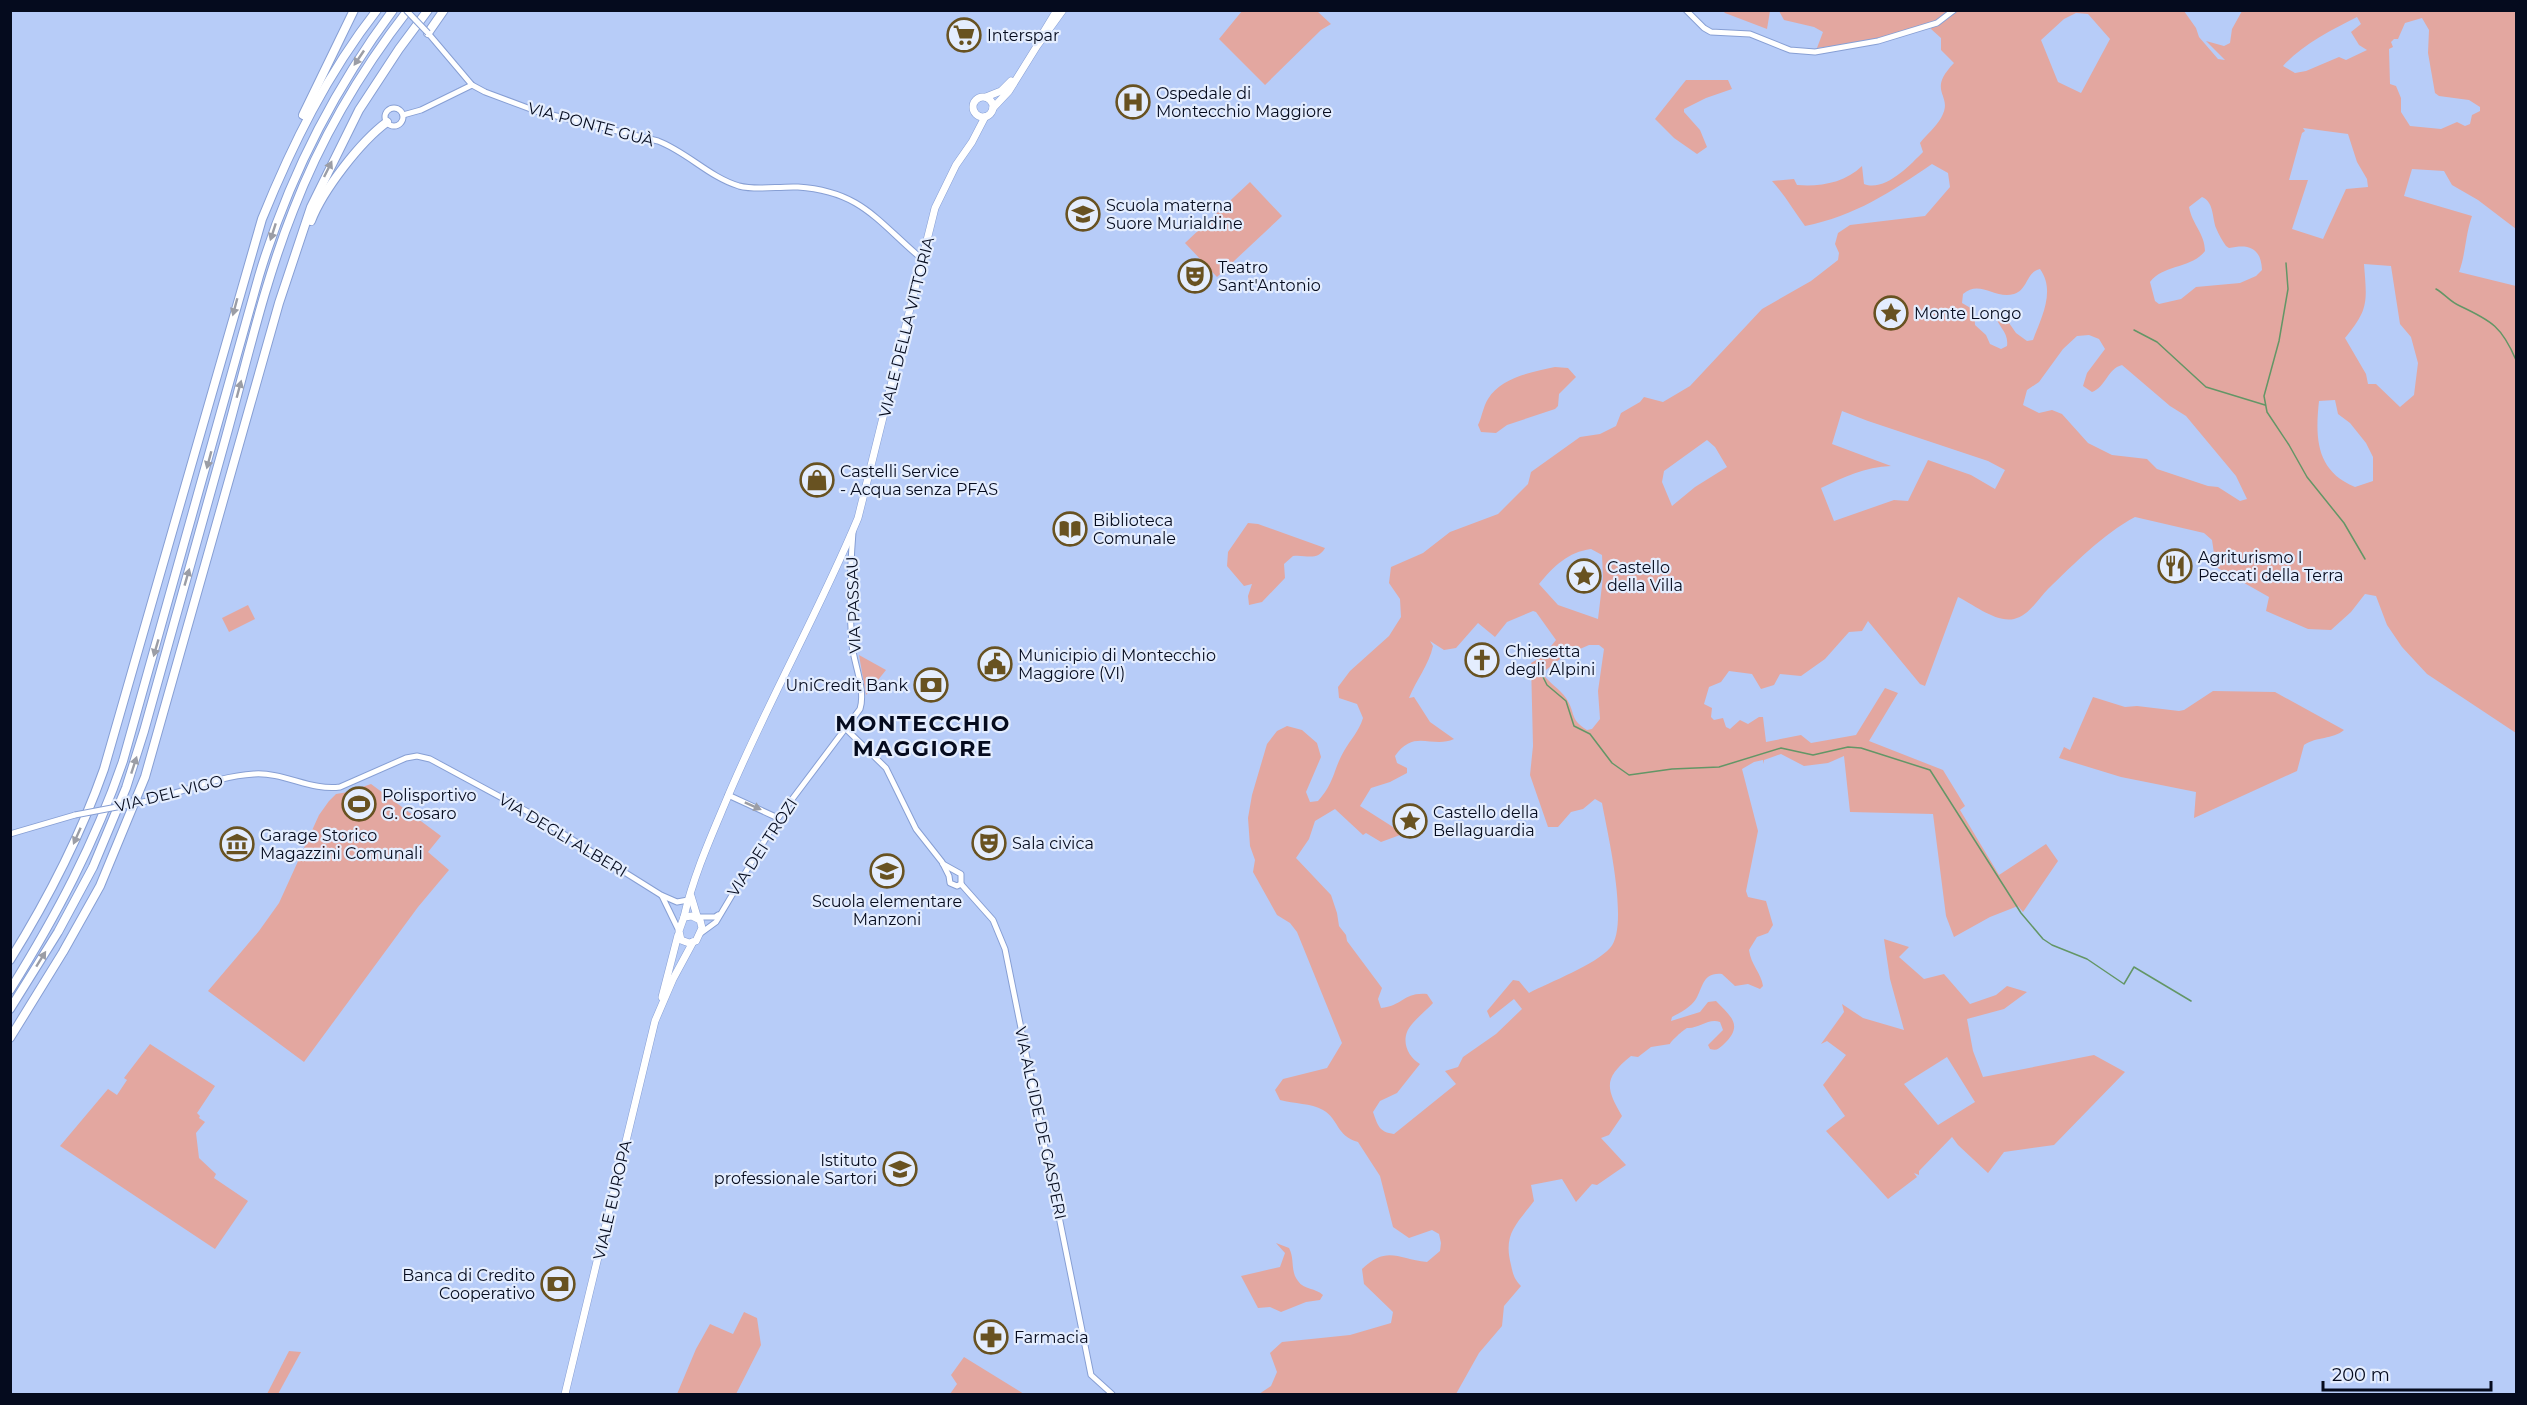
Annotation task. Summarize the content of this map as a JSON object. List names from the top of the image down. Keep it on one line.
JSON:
{"streets":{"main road":["VIALE DELLA VITTORIA","VIALE EUROPA"],"street":["VIA PONTE GUÀ","VIA PASSAU","VIA DEL VIGO","VIA DEGLI ALBERI","VIA DEI TROZI","VIA ALCIDE DE GASPERI"]},"crossings":[["VIA PONTE GUÀ","VIALE DELLA VITTORIA"],["VIALE DELLA VITTORIA","VIA PASSAU"],["VIALE DELLA VITTORIA","VIALE EUROPA"],["VIA PASSAU","VIA DEI TROZI"],["VIA PASSAU","VIALE EUROPA"],["VIA DEL VIGO","VIA DEGLI ALBERI"],["VIA DEGLI ALBERI","VIALE EUROPA"],["VIA DEI TROZI","VIALE EUROPA"]],"districts":["MONTECCHIO MAGGIORE"],"places":{"supermarket":["Interspar"],"hospital":["Ospedale di Montecchio Maggiore"],"school or university":["Scuola materna Suore Murialdine","Scuola elementare Manzoni","Istituto professionale Sartori"],"theatre":["Teatro Sant'Antonio","Sala civica"],"place":["Monte Longo","Castello della Villa","Castello della Bellaguardia"],"shop":["Castelli Service - Acqua senza PFAS"],"library":["Biblioteca Comunale"],"restaurant":["Agriturismo I Peccati della Terra"],"church":["Chiesetta degli Alpini"],"public building":["Municipio di Montecchio Maggiore (VI)"],"bank":["UniCredit Bank","Banca di Credito Cooperativo"],"sports":["Polisportivo G. Cosaro"],"museum":["Garage Storico Magazzini Comunali"],"pharmacy":["Farmacia"]},"scale_bar":"200 m"}
